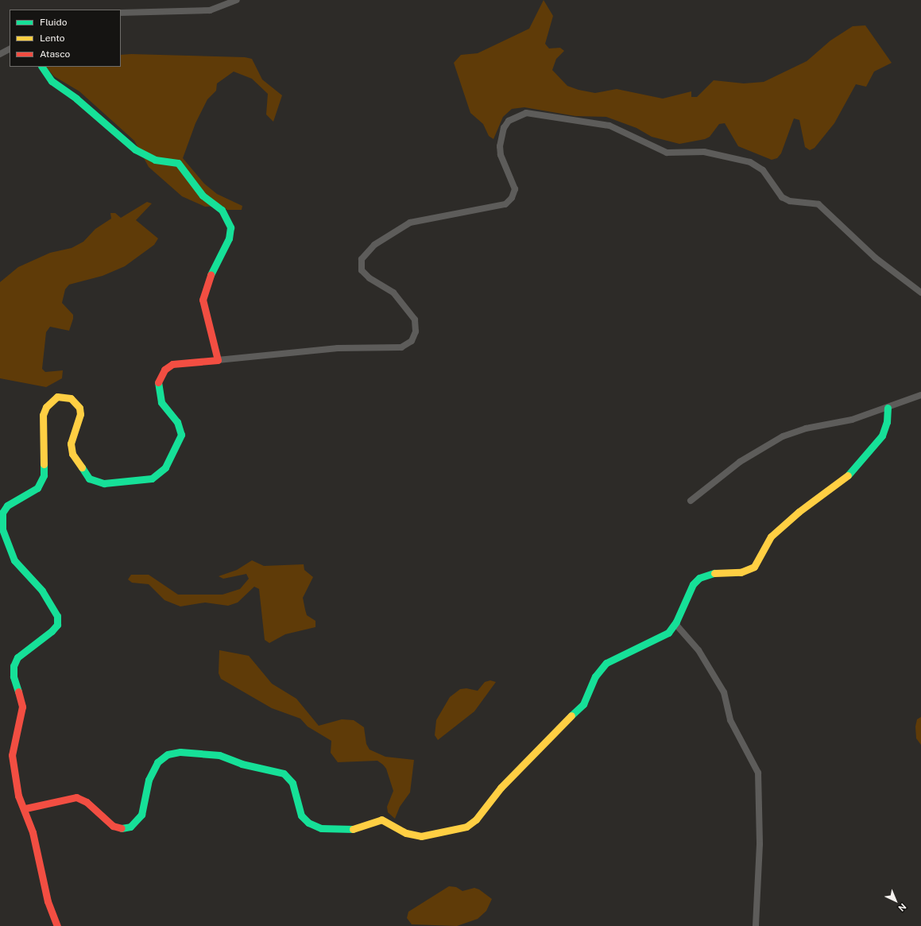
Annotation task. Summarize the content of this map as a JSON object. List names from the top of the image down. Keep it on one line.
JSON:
{"legend":["Fluido","Lento","Atasco"],"north":"bottom right"}
